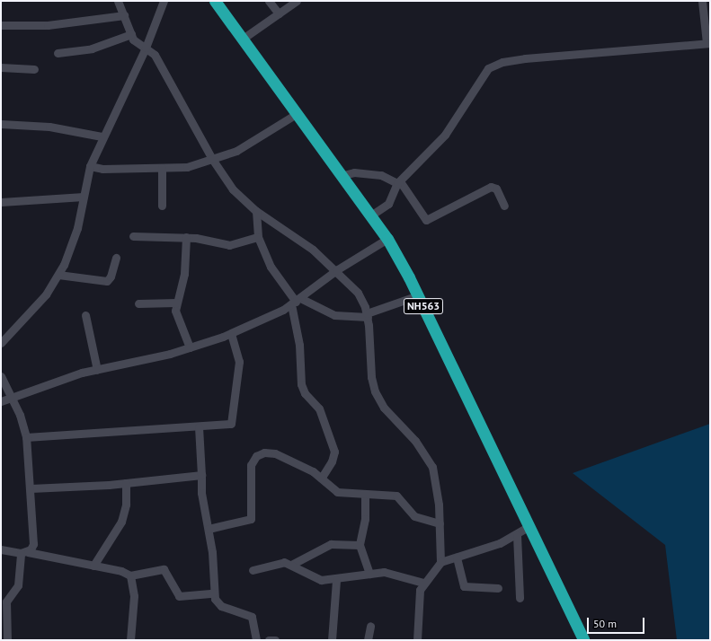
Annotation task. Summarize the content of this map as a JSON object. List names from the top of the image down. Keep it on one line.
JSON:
{"streets":{"highway":["NH563"]},"scale_bar":"50 m"}
